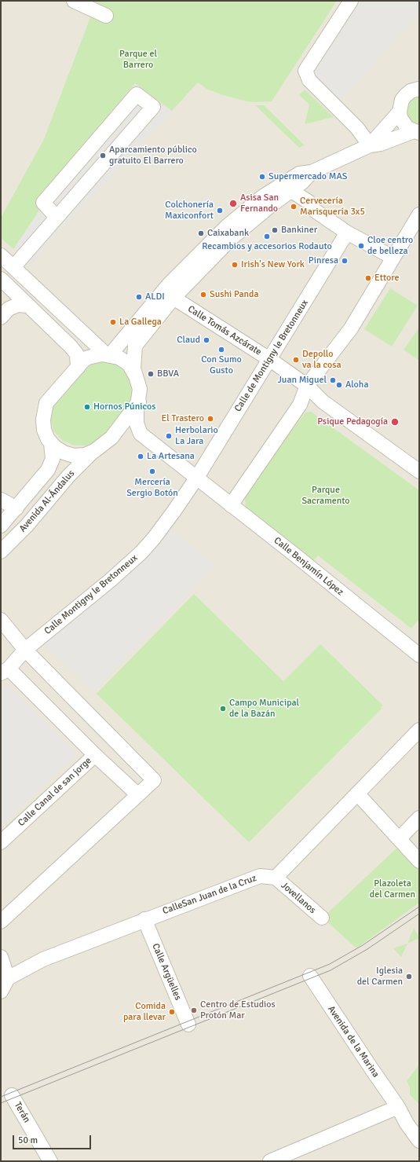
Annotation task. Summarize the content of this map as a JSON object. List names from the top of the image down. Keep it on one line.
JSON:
{"streets":{"street":["Calle Tomás Azcárate","Calle de Montigny le Bretonneux","Avenida Al-Ándalus","Calle Benjamín López","Calle Montigny le Bretonneux","Calle Canal de san jorge","CalleSan Juan de la Cruz","Jovellanos","Calle Argüelles","Avenida de la Marina","Terán"]},"crossings":[["Calle Tomás Azcárate","Calle de Montigny le Bretonneux"],["Calle de Montigny le Bretonneux","Calle Benjamín López"],["Calle de Montigny le Bretonneux","Calle Montigny le Bretonneux"],["Calle Benjamín López","Calle Montigny le Bretonneux"],["CalleSan Juan de la Cruz","Jovellanos"],["CalleSan Juan de la Cruz","Calle Argüelles"]],"parks":["Parque el Barrero","Parque Sacramento","Plazoleta del Carmen"],"places":["Aparcamiento público gratuito El Barrero","Supermercado MAS","Asisa San Fernando","Cervecería Marisquería 3x5","Colchonería Maxiconfort","Bankiner","Caixabank","Recambios y accesorios Rodauto","Cloe centro de belleza","Pinresa","Irish's New York","Ettore","Sushi Panda","ALDI","La Gallega","Claud","Con Sumo Gusto","Depollo va la cosa","BBVA","Juan Miguel","Aloha","Hornos Púnicos","El Trastero","Psique Pedagogía","Herbolario La Jara","La Artesana","Mercería Sergio Botón","Campo Municipal de la Bazán","Iglesia del Carmen","Centro de Estudios Protón Mar","Comida para llevar"],"scale_bar":"50 m"}
